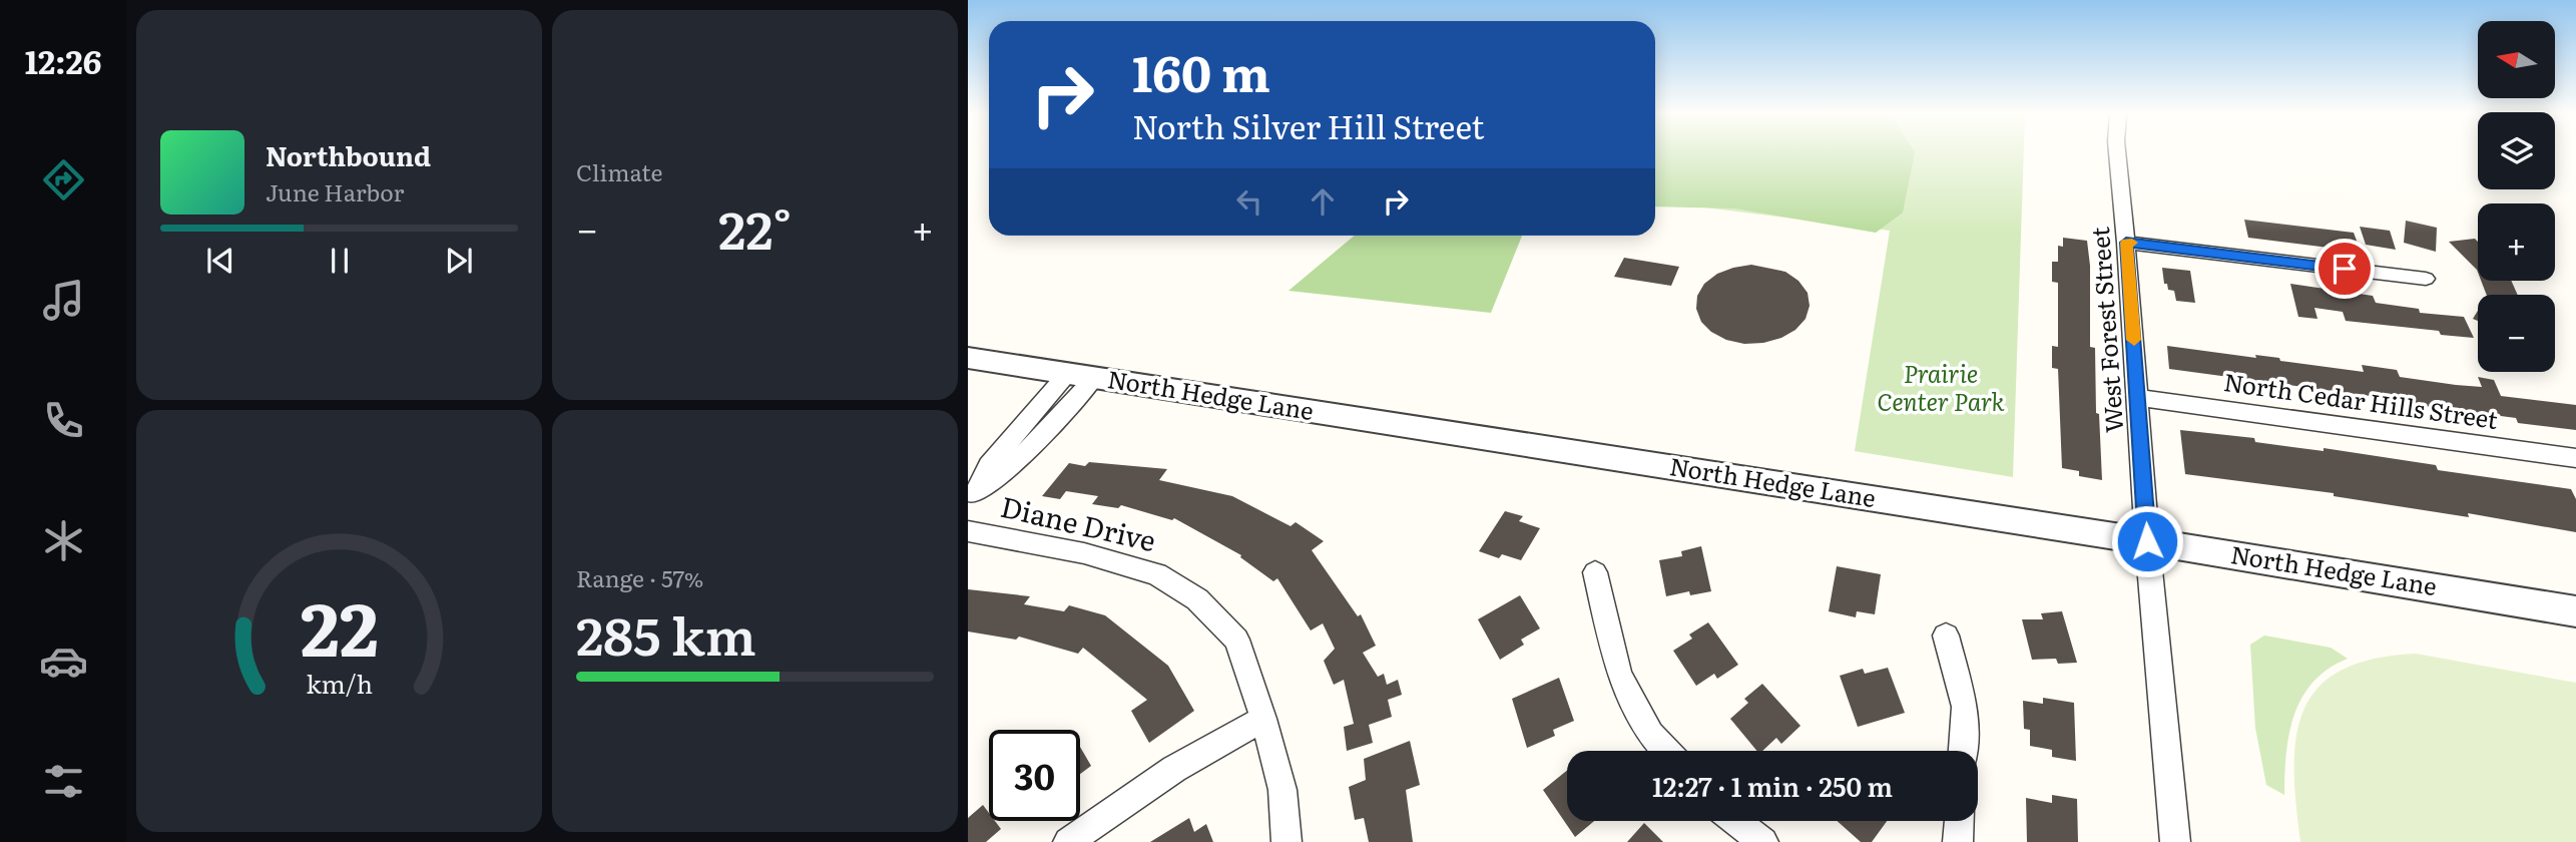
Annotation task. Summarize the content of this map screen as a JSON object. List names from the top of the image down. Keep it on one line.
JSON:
{"streets":{"street":["West Forest Street","North Hedge Lane","North Cedar Hills Street","Diane Drive"]},"crossings":[["West Forest Street","North Hedge Lane"],["West Forest Street","North Cedar Hills Street"]],"parks":["Prairie Center Park"],"north":"left","page":{"tabs":"12:26","tile":["Climate",["Range · 57%","285 km"]],"map_buttons":["+","−"],"turn":["160 m","North Silver Hill Street"],"song":["Northbound","June Harbor"],"heat":["−","22°","+"],"limit":"30","trip":"12:27 · 1 min · 250 m","gauge":["22","km/h"]}}
